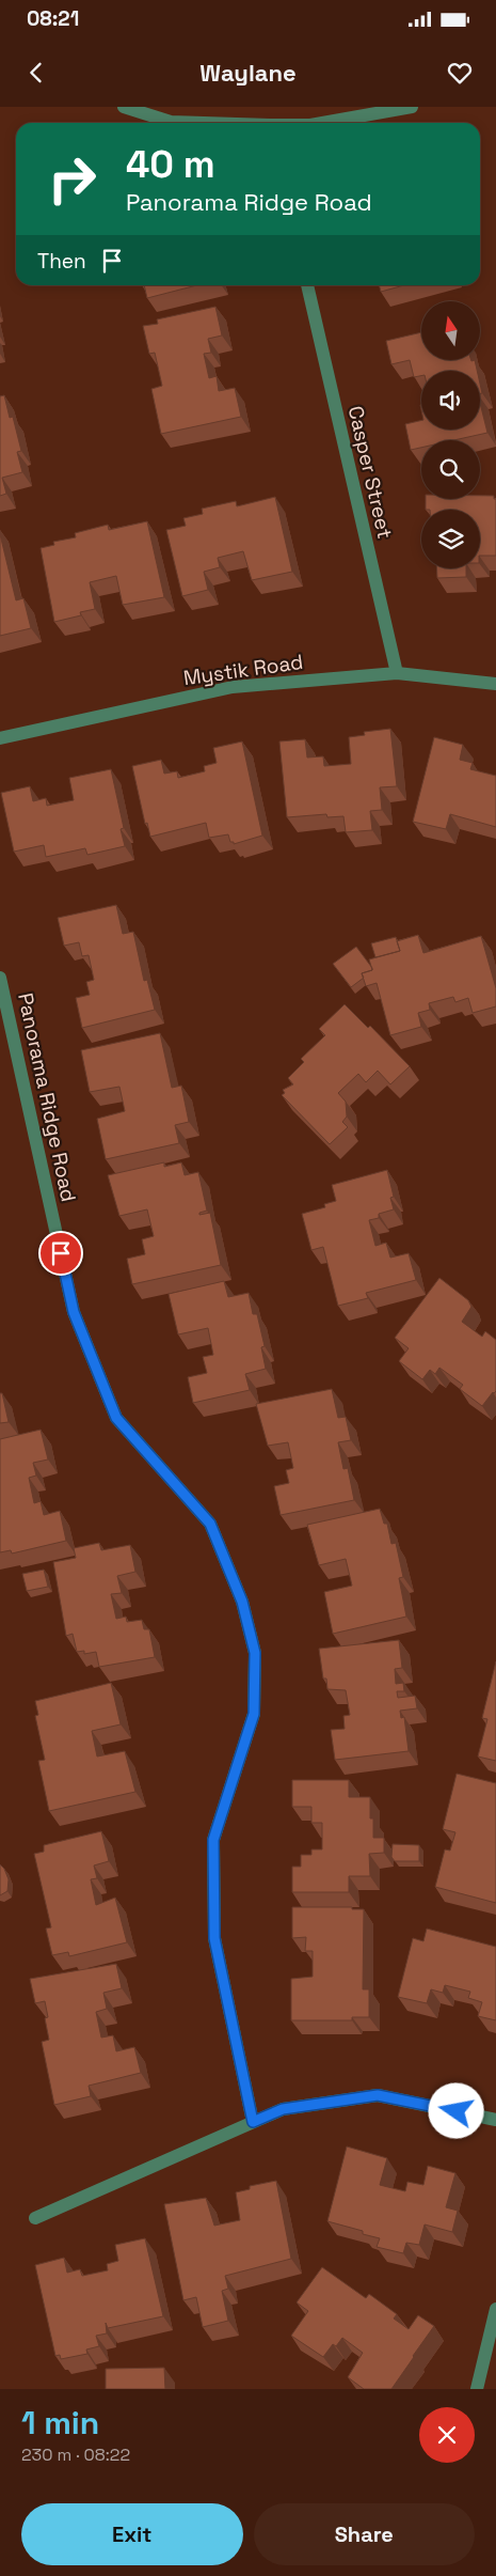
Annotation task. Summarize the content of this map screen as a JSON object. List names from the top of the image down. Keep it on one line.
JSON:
{"streets":{"street":["Casper Street","Mystik Road","Panorama Ridge Road"]},"crossings":[["Casper Street","Mystik Road"]],"north":"top","page":{"status":"08:21","header":"Waylane","turn":["40 m","Panorama Ridge Road"],"then":"Then","heading":["1 min","230 m · 08:22"],"buttons":["Exit","Share"]}}
